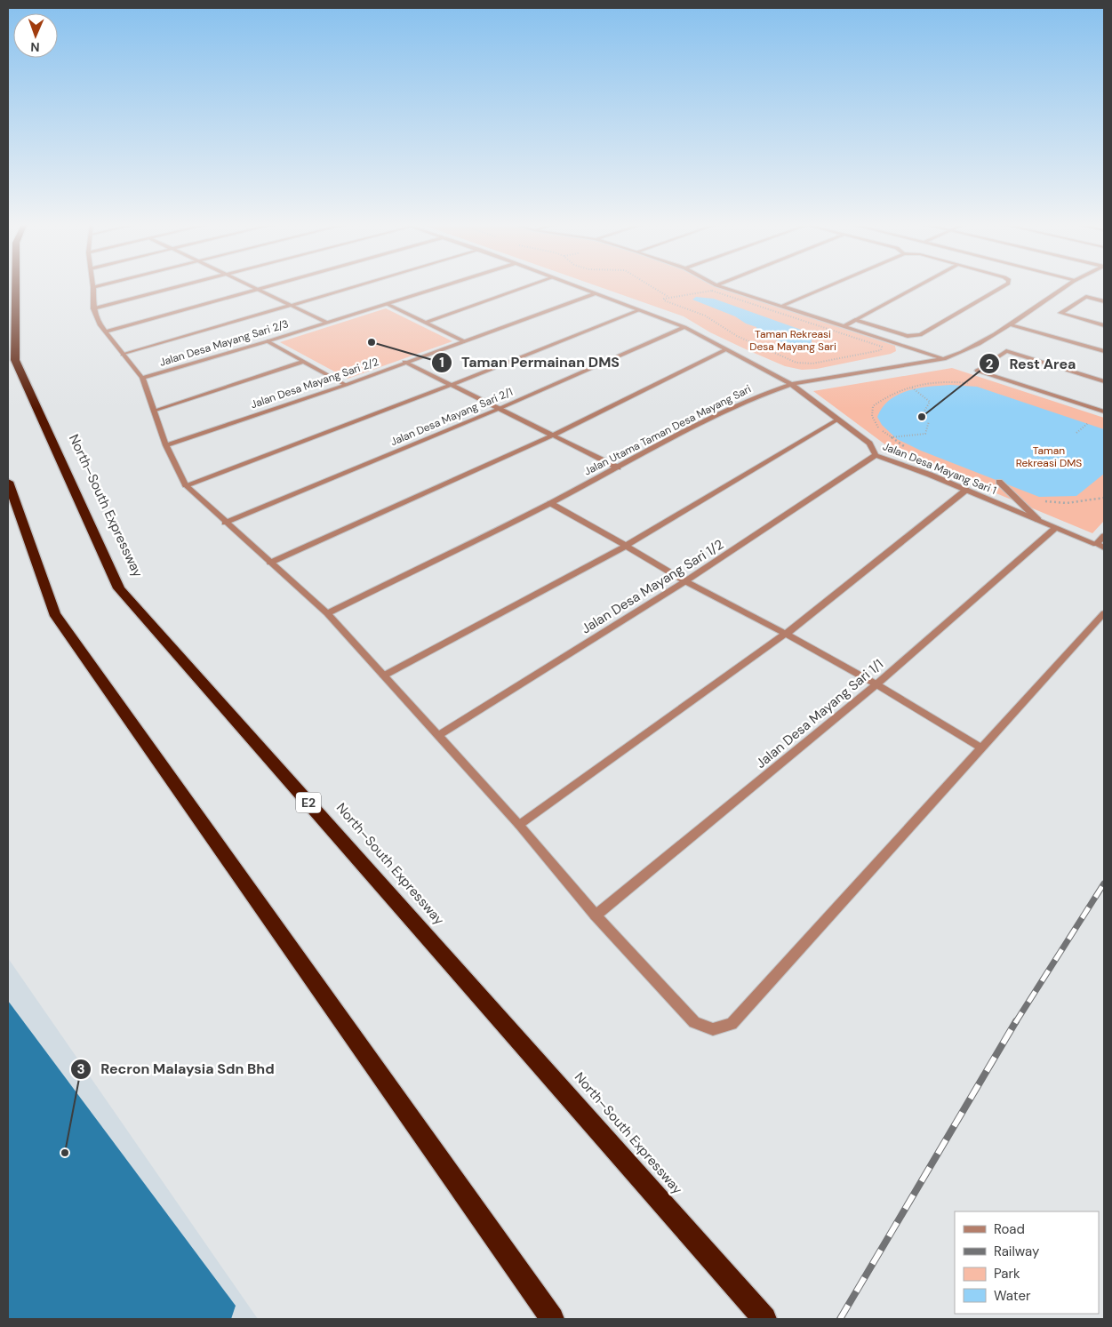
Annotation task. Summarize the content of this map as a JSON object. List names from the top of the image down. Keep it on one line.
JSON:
{"streets":{"highway":["North–South Expressway","E2"],"street":["Jalan Desa Mayang Sari 2/3","Jalan Desa Mayang Sari 2/2","Jalan Desa Mayang Sari 2/1","Jalan Utama Taman Desa Mayang Sari","Jalan Desa Mayang Sari 1","Jalan Desa Mayang Sari 1/2","Jalan Desa Mayang Sari 1/1"]},"crossings":[["Jalan Desa Mayang Sari 2/2","Jalan Desa Mayang Sari 1"],["Jalan Desa Mayang Sari 2/1","Jalan Desa Mayang Sari 1"],["Jalan Utama Taman Desa Mayang Sari","Jalan Desa Mayang Sari 1"],["Jalan Desa Mayang Sari 1","Jalan Desa Mayang Sari 1/2"],["Jalan Desa Mayang Sari 1","Jalan Desa Mayang Sari 1/1"]],"parks":["Taman Rekreasi Desa Mayang Sari","Taman Rekreasi DMS"],"places":["Taman Permainan DMS","Rest Area","Recron Malaysia Sdn Bhd"],"legend":["Road","Railway","Park","Water"],"north":"bottom"}
